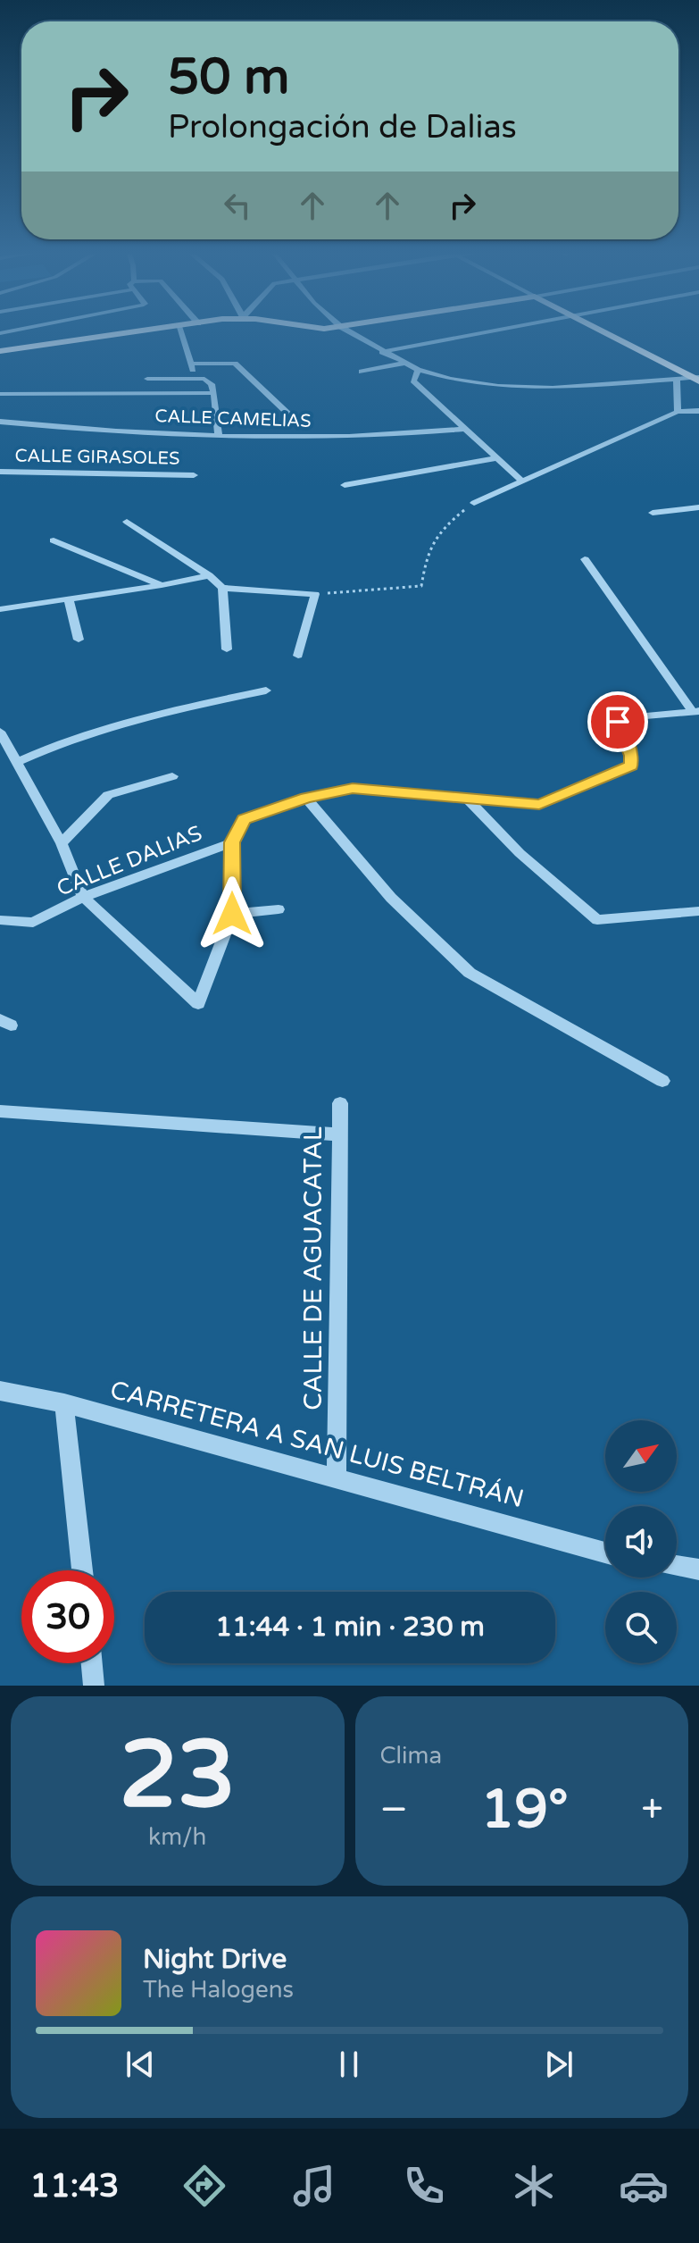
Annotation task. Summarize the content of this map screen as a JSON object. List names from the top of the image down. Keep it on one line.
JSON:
{"streets":{"street":["CALLE CAMELIAS","CALLE GIRASOLES","CALLE DALIAS","CALLE DE AGUACATAL","CARRETERA A SAN LUIS BELTRÁN"]},"crossings":[["CALLE DE AGUACATAL","CARRETERA A SAN LUIS BELTRÁN"]],"north":"top right","page":{"turn":["50 m","Prolongación de Dalias"],"limit":"30","trip":"11:44 · 1 min · 230 m","tile":[["23","km/h"],"Clima"],"heat":["−","19°","+"],"song":["Night Drive","The Halogens"],"tabs":"11:43"}}
